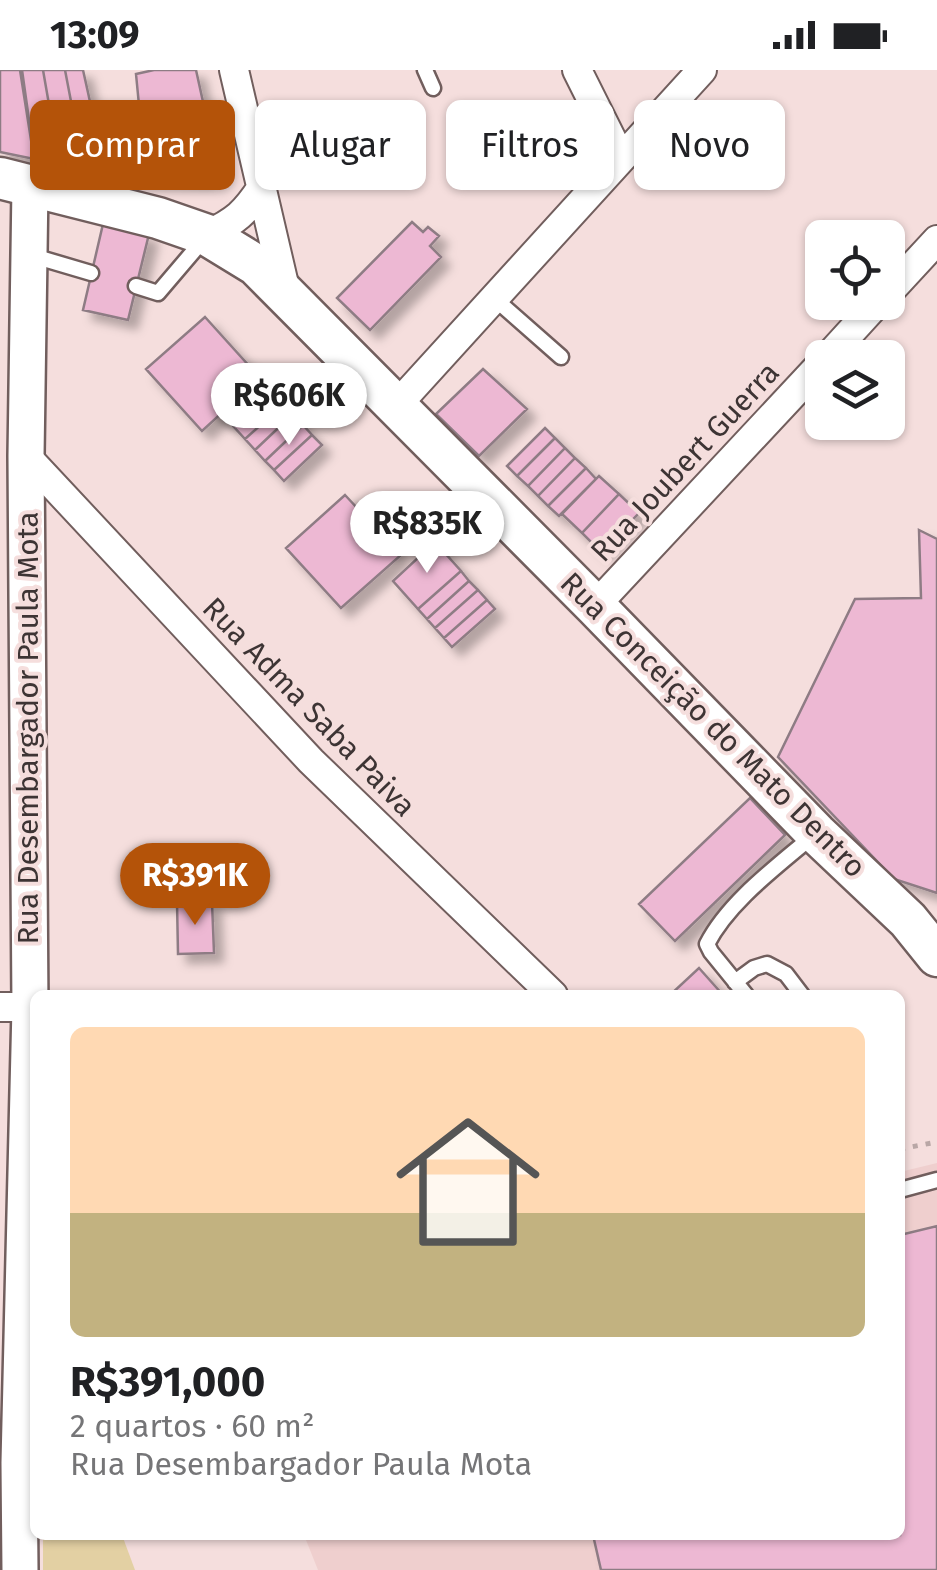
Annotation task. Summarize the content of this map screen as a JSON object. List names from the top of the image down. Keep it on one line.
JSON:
{"streets":{"main road":["Rua Conceição do Mato Dentro"],"street":["Rua Joubert Guerra","Rua Adma Saba Paiva","Rua Desembargador Paula Mota"]},"crossings":[["Rua Joubert Guerra","Rua Conceição do Mato Dentro"],["Rua Adma Saba Paiva","Rua Desembargador Paula Mota"],["Rua Conceição do Mato Dentro","Rua Desembargador Paula Mota"]],"page":{"status":"13:09","chip":["Comprar","Alugar","Filtros","Novo"],"price":["R$606K","R$835K","R$391K"],"list":[{"name":"R$391,000","note":"2 quartos · 60 m² · Rua Desembargador Paula Mota"}]}}
